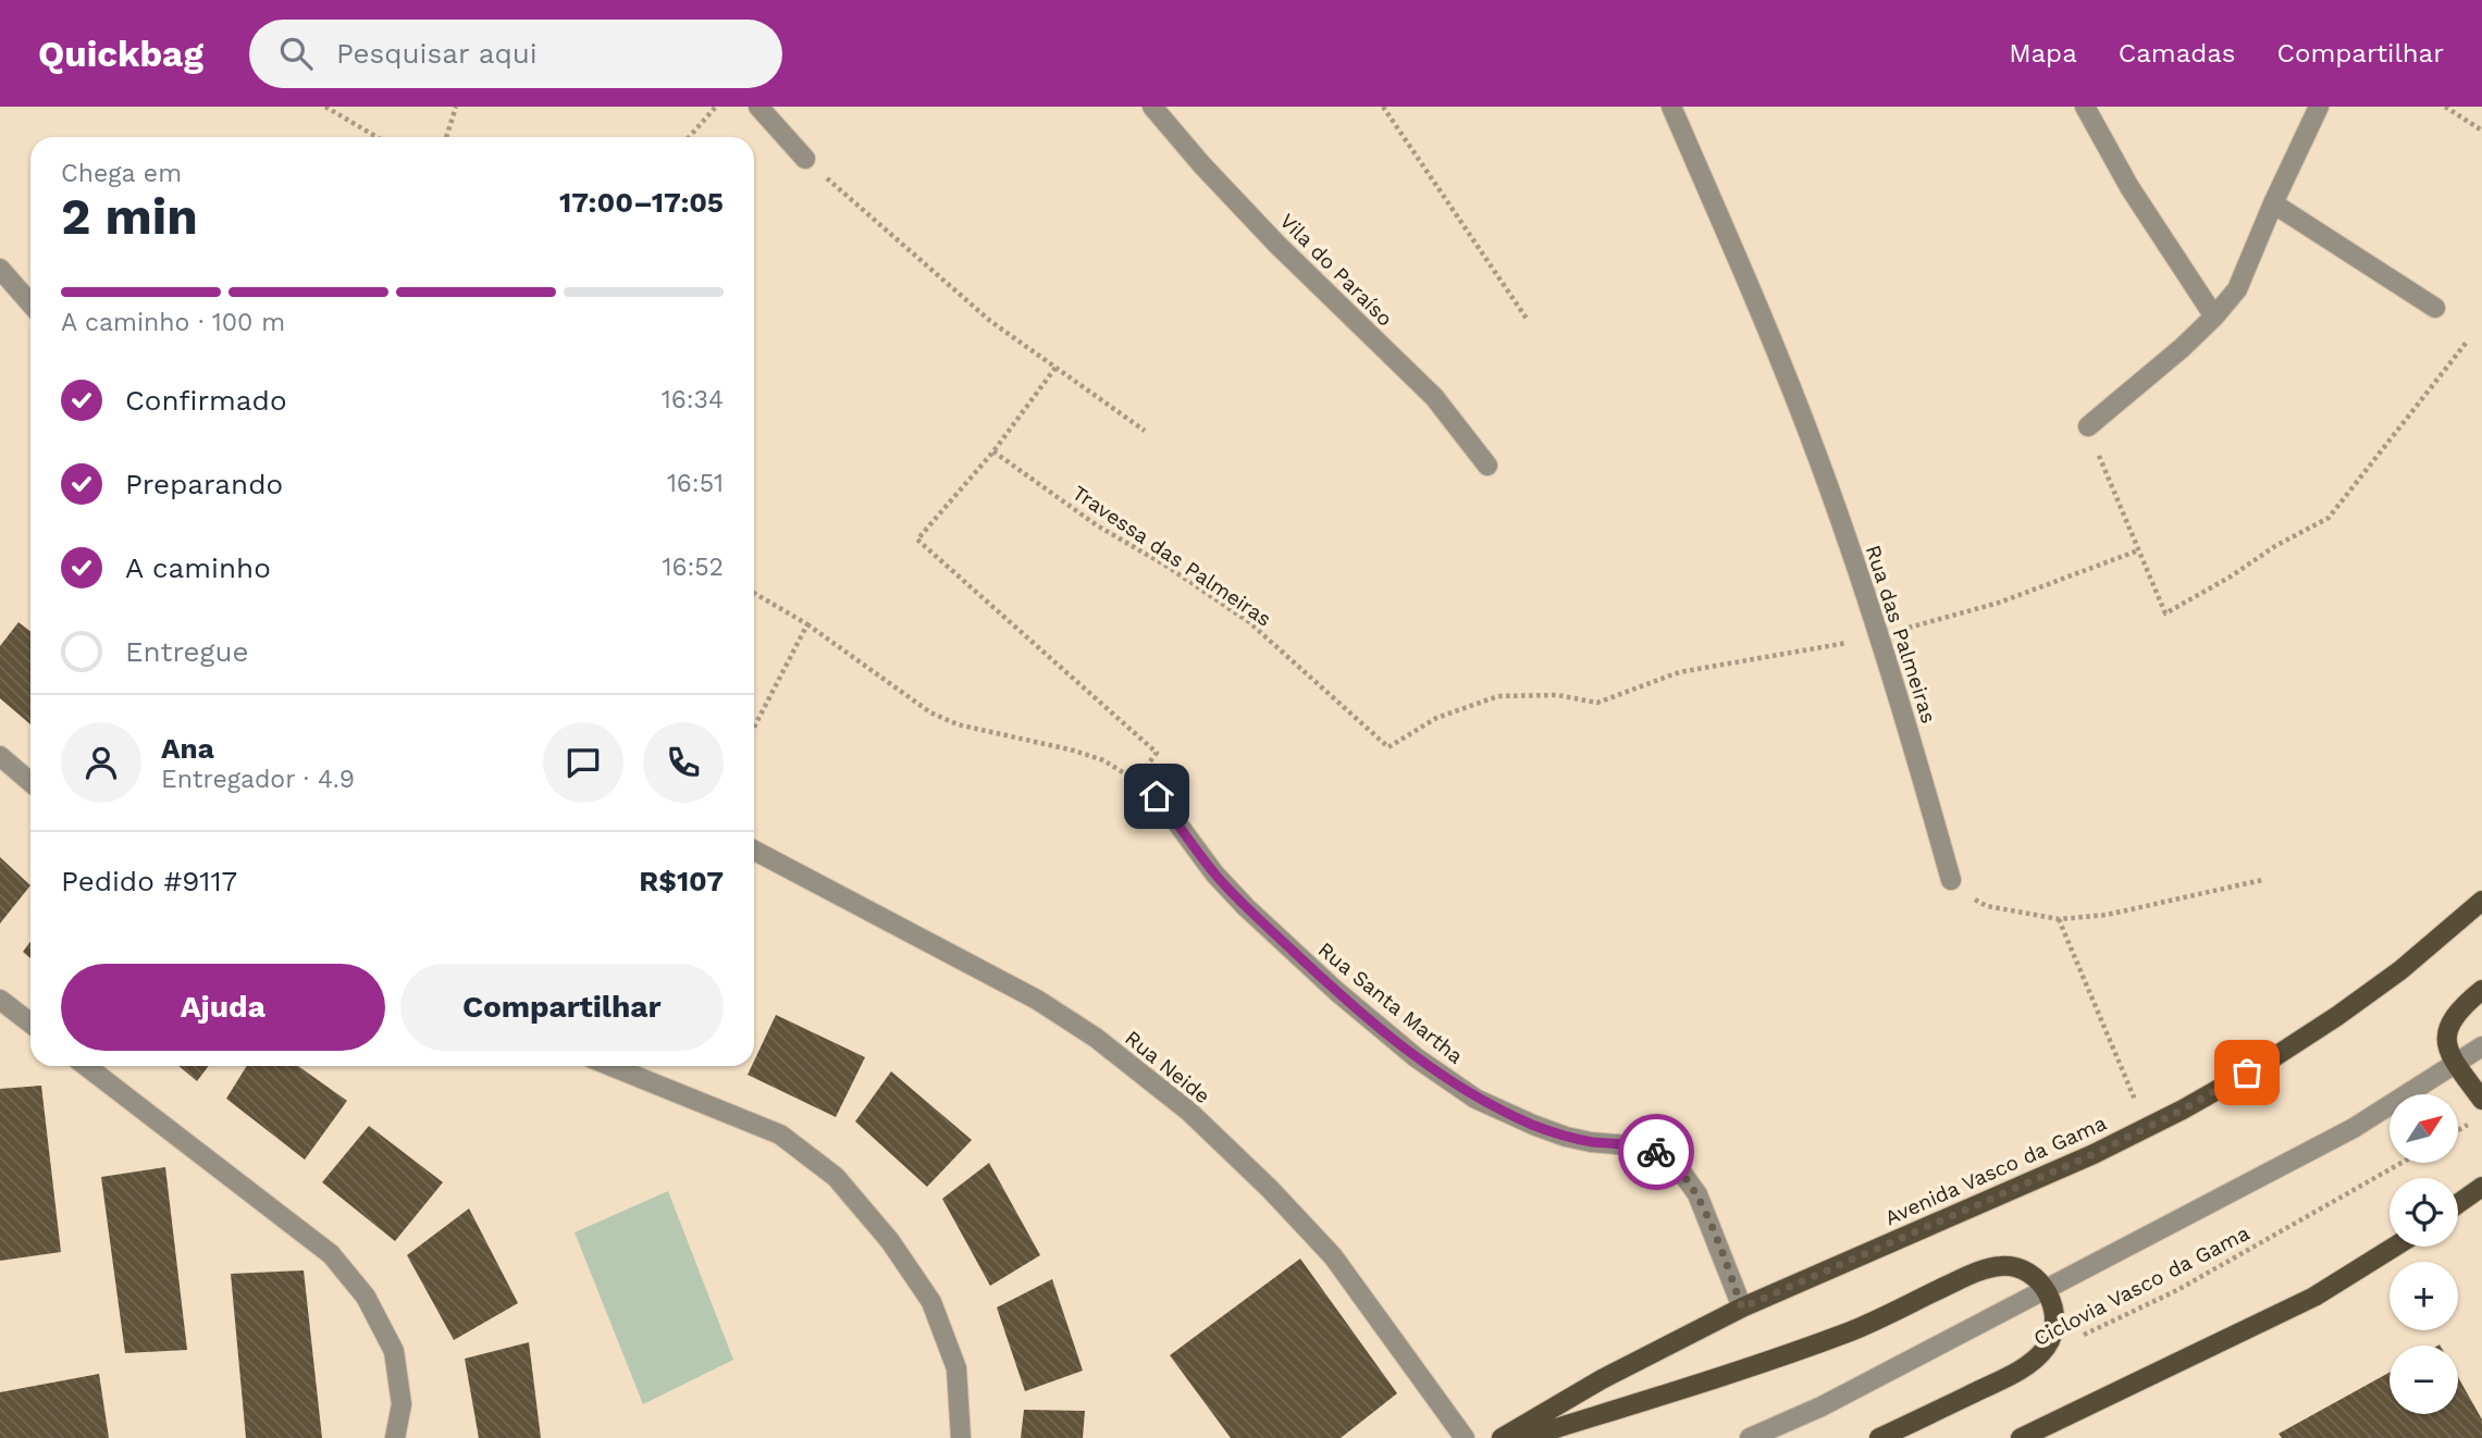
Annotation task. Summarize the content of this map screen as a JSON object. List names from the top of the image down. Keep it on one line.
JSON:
{"streets":{"main road":["Avenida Vasco da Gama"],"street":["Vila do Paraíso","Rua das Palmeiras","Rua Santa Martha","Rua Neide"],"path":["Travessa das Palmeiras","Ciclovia Vasco da Gama"]},"crossings":[["Travessa das Palmeiras","Rua das Palmeiras"],["Rua Santa Martha","Avenida Vasco da Gama"]],"north":"top right","page":{"header":"Quickbag","search":"Pesquisar aqui","nav":["Mapa","Camadas","Compartilhar"],"heading":["2 min","Chega em","17:00–17:05"],"panel":["Ana","Entregador · 4.9","Pedido #9117","R$107"],"bar":"A caminho · 100 m","list":[["Confirmado","16:34"],["Preparando","16:51"],["A caminho","16:52"],"Entregue"],"buttons":["Ajuda","Compartilhar"],"map_buttons":["+","−"]}}
